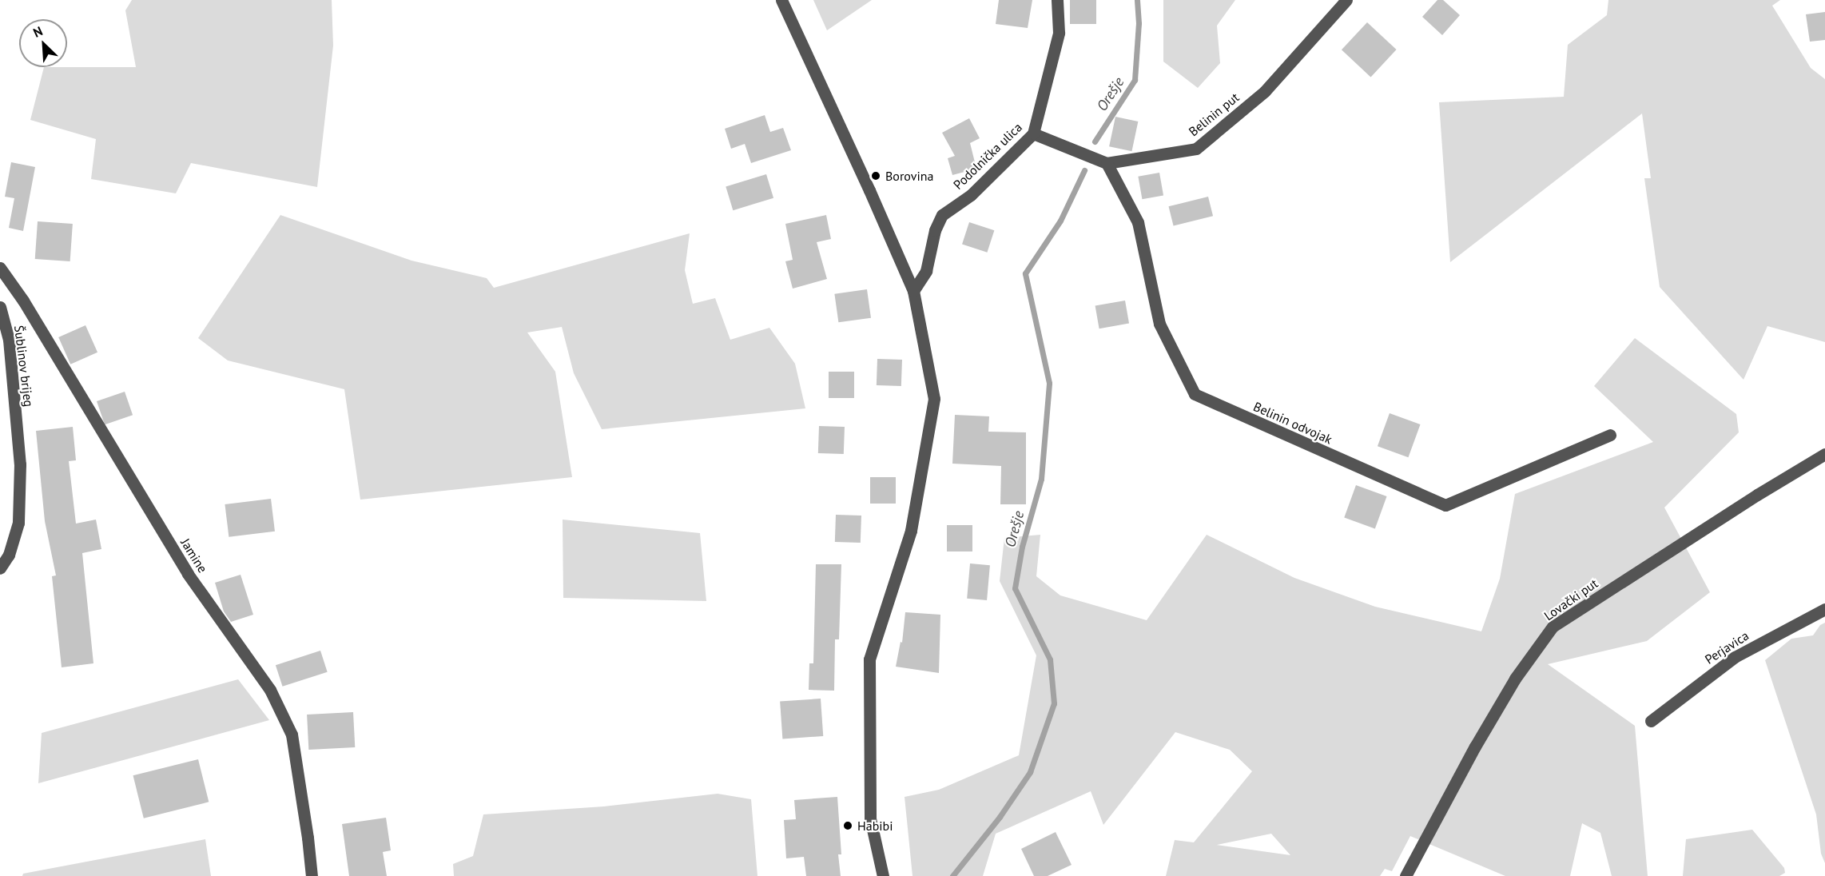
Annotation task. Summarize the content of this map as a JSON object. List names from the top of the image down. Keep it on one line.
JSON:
{"streets":{"street":["Belinin put","Podolnička ulica","Šublinov brijeg","Belinin odvojak","Jamine","Lovački put","Perjavica"]},"crossings":[["Belinin put","Belinin odvojak"]],"water":["Orešje"],"places":["Borovina","Habibi"],"north":"top left"}
